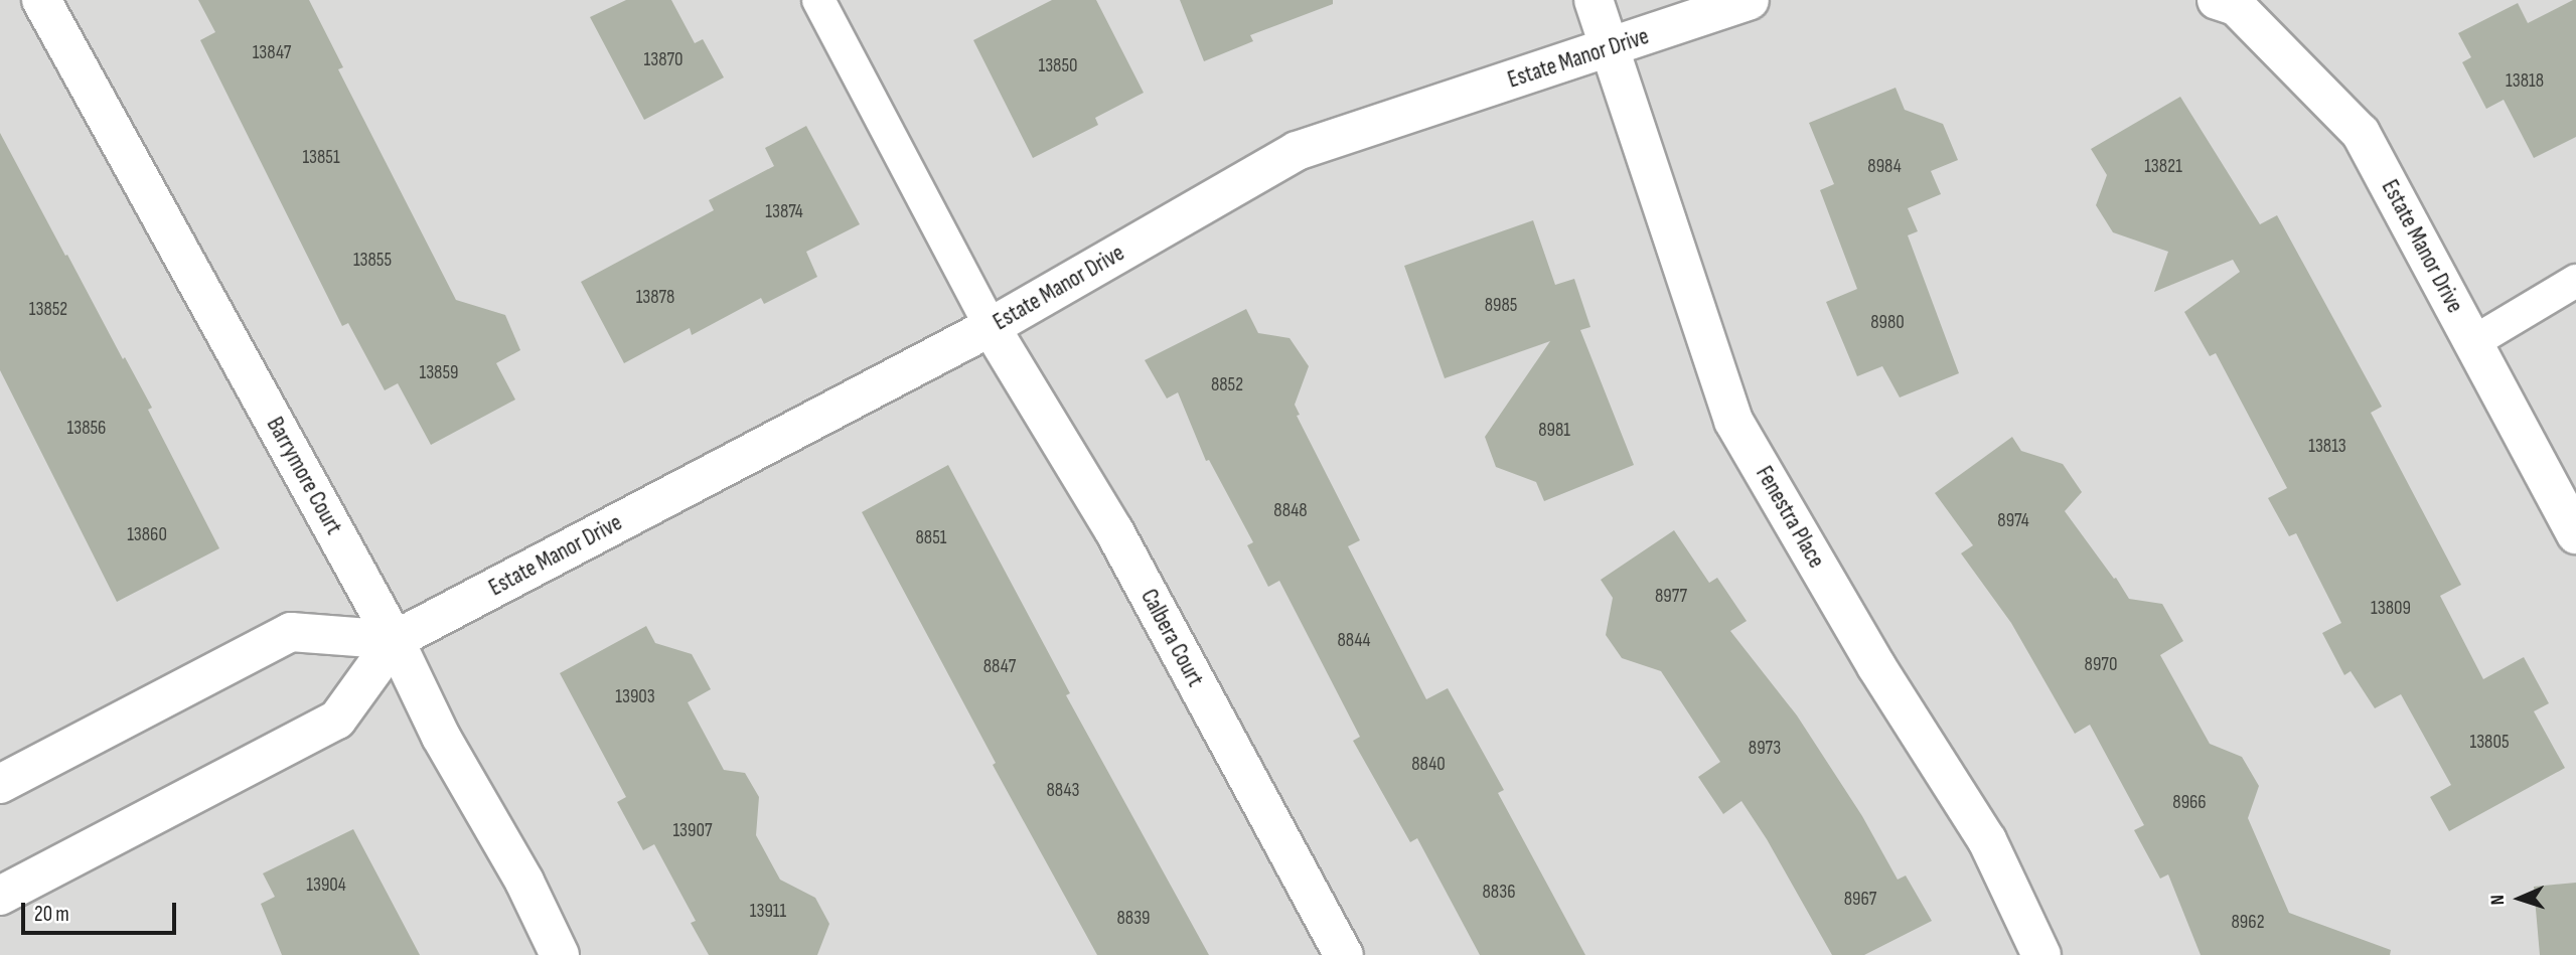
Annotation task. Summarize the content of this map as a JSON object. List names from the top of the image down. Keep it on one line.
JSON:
{"streets":{"street":["Estate Manor Drive","Barrymore Court","Fenestra Place","Calbera Court"]},"crossings":[["Estate Manor Drive","Barrymore Court"],["Estate Manor Drive","Fenestra Place"],["Estate Manor Drive","Calbera Court"]],"house_numbers":["13847","13870","13850","13818","13851","8984","13821","13874","13855","13878","8985","13852","8980","13859","8852","13856","8981","13813","8848","8974","13860","8851","8977","13809","8844","8970","8847","13903","13805","8973","8840","8843","8966","13907","13904","8836","8967","13911","8839","8962"],"scale_bar":"20 m","north":"left"}
